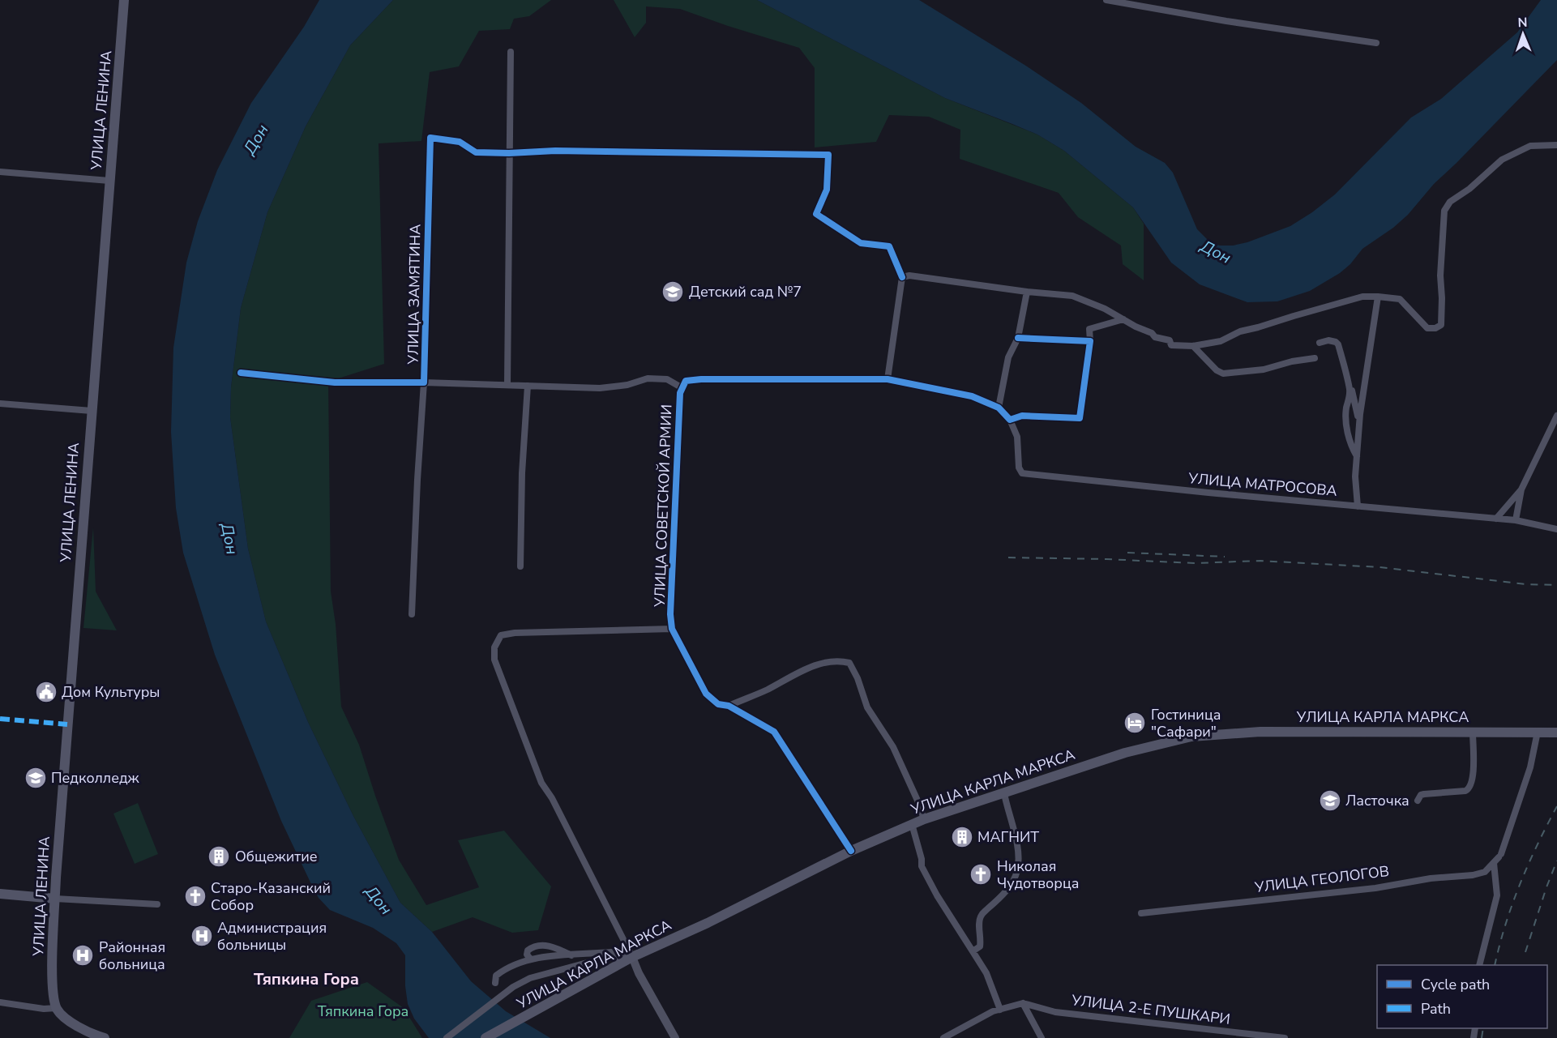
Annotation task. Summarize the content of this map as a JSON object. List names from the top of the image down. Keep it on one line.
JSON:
{"streets":{"main road":["УЛИЦА ЛЕНИНА","УЛИЦА КАРЛА МАРКСА"],"street":["УЛИЦА ЗАМЯТИНА","УЛИЦА МАТРОСОВА","УЛИЦА СОВЕТСКОЙ АРМИИ","УЛИЦА ГЕОЛОГОВ","УЛИЦА 2-Е ПУШКАРИ"]},"crossings":[["УЛИЦА ЗАМЯТИНА","УЛИЦА СОВЕТСКОЙ АРМИИ"],["УЛИЦА МАТРОСОВА","УЛИЦА СОВЕТСКОЙ АРМИИ"],["УЛИЦА СОВЕТСКОЙ АРМИИ","УЛИЦА КАРЛА МАРКСА"]],"districts":["Тяпкина Гора"],"water":["Дон"],"parks":["Тяпкина Гора"],"places":{"school or university":["Детский сад №7","Педколледж","Ласточка"],"public building":["Дом Культуры"],"hotel":["Гостиница \"Сафари\""],"building":["МАГНИТ","Общежитие"],"church":["Николая Чудотворца","Старо-Казанский Собор"],"hospital":["Администрация больницы","Районная больница"]},"legend":["Cycle path","Path"],"north":"top"}
